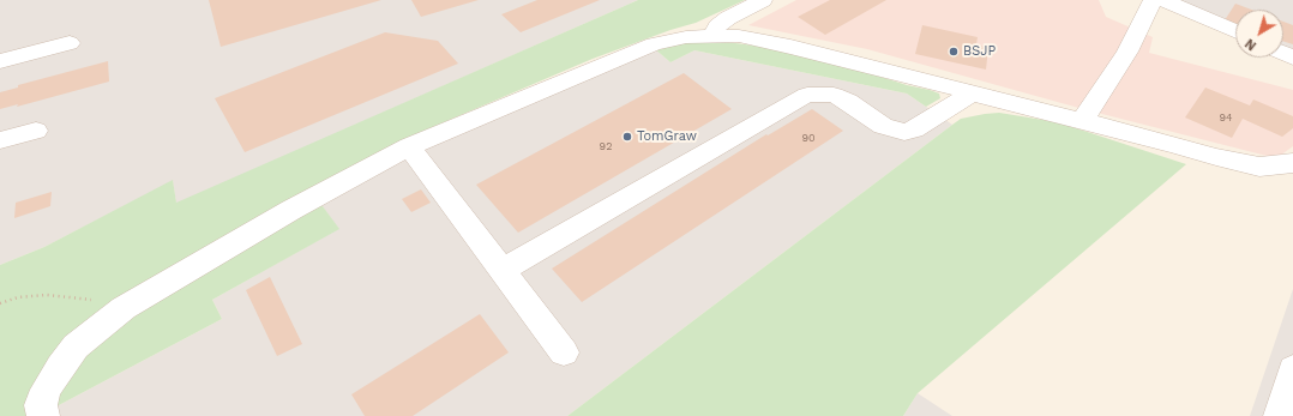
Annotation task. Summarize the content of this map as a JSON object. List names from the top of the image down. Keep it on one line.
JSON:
{"places":["BSJP","TomGraw"],"house_numbers":["94","90","92"],"north":"bottom left"}
